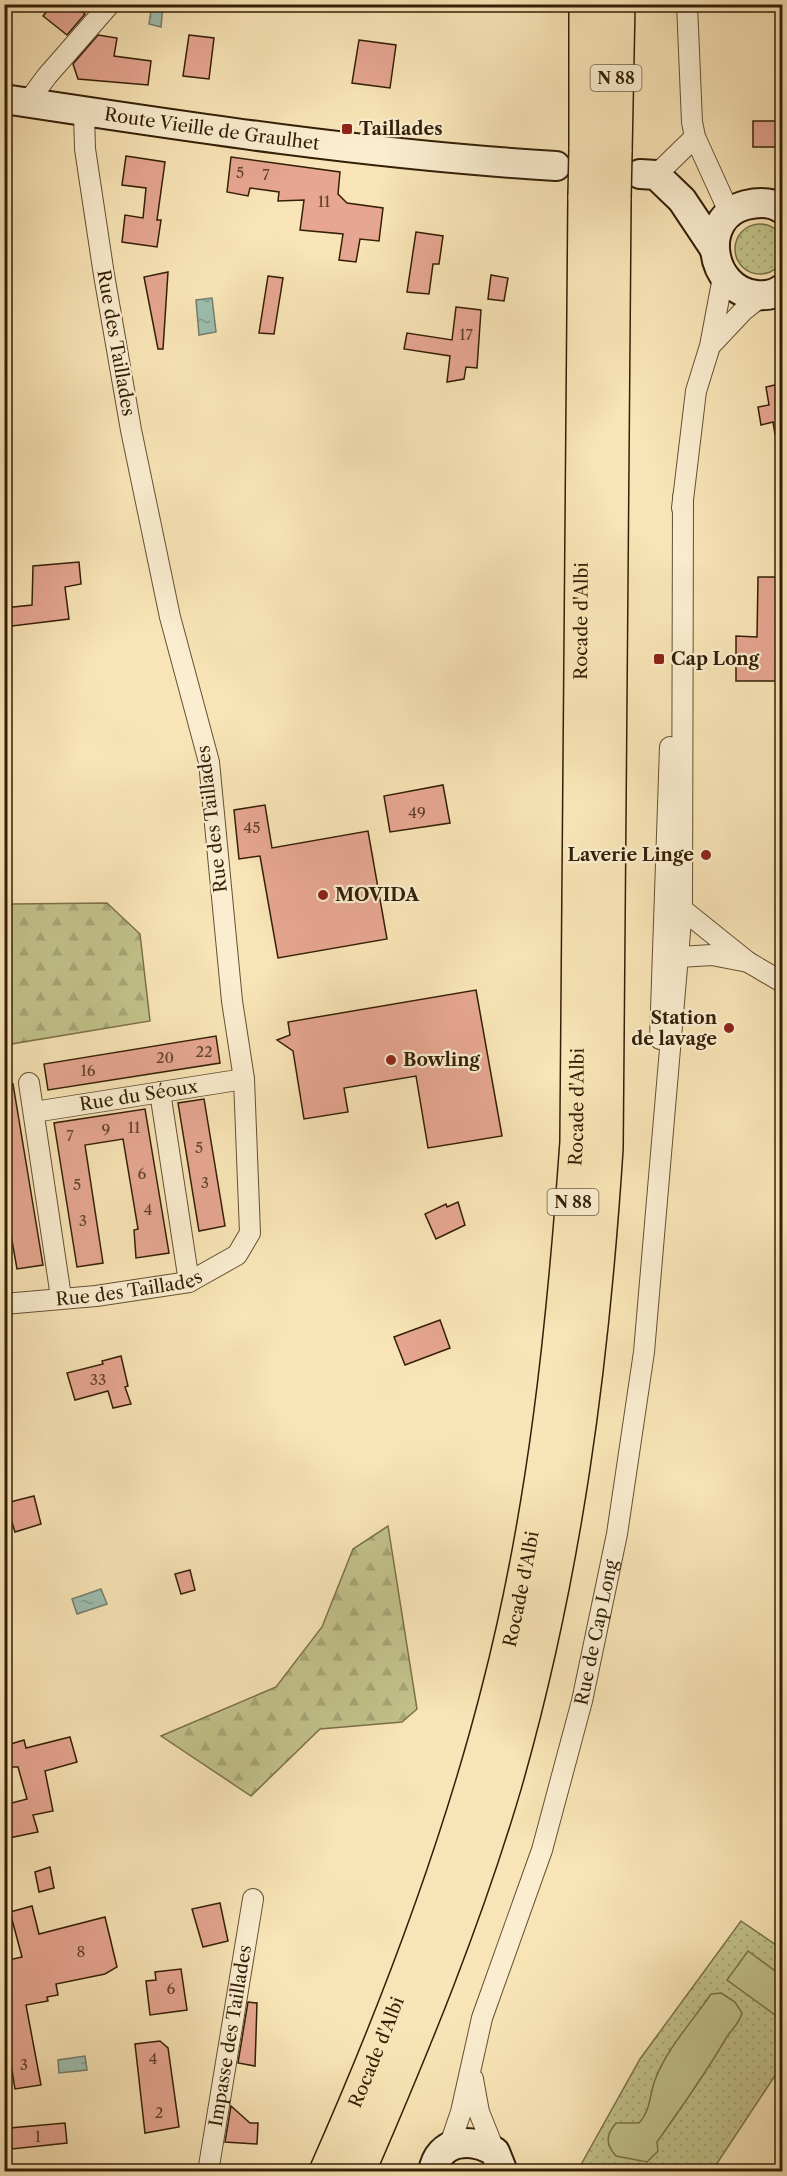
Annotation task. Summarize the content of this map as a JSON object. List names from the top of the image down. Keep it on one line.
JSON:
{"streets":{"highway":["N 88","Rocade d'Albi"],"main road":["Route Vieille de Graulhet"],"street":["Rue des Taillades","Rue du Séoux","Rue de Cap Long","Impasse des Taillades"]},"crossings":[["Route Vieille de Graulhet","Rue des Taillades"],["Rue des Taillades","Rue du Séoux"]],"places":{"transit":["Taillades","Cap Long"],"other":["Laverie Linge","MOVIDA","Station de lavage","Bowling"]},"house_numbers":["5","7","11","17","49","45","22","20","16","11","9","7","5","6","3","5","4","3","33","8","6","4","3","2","1"]}
